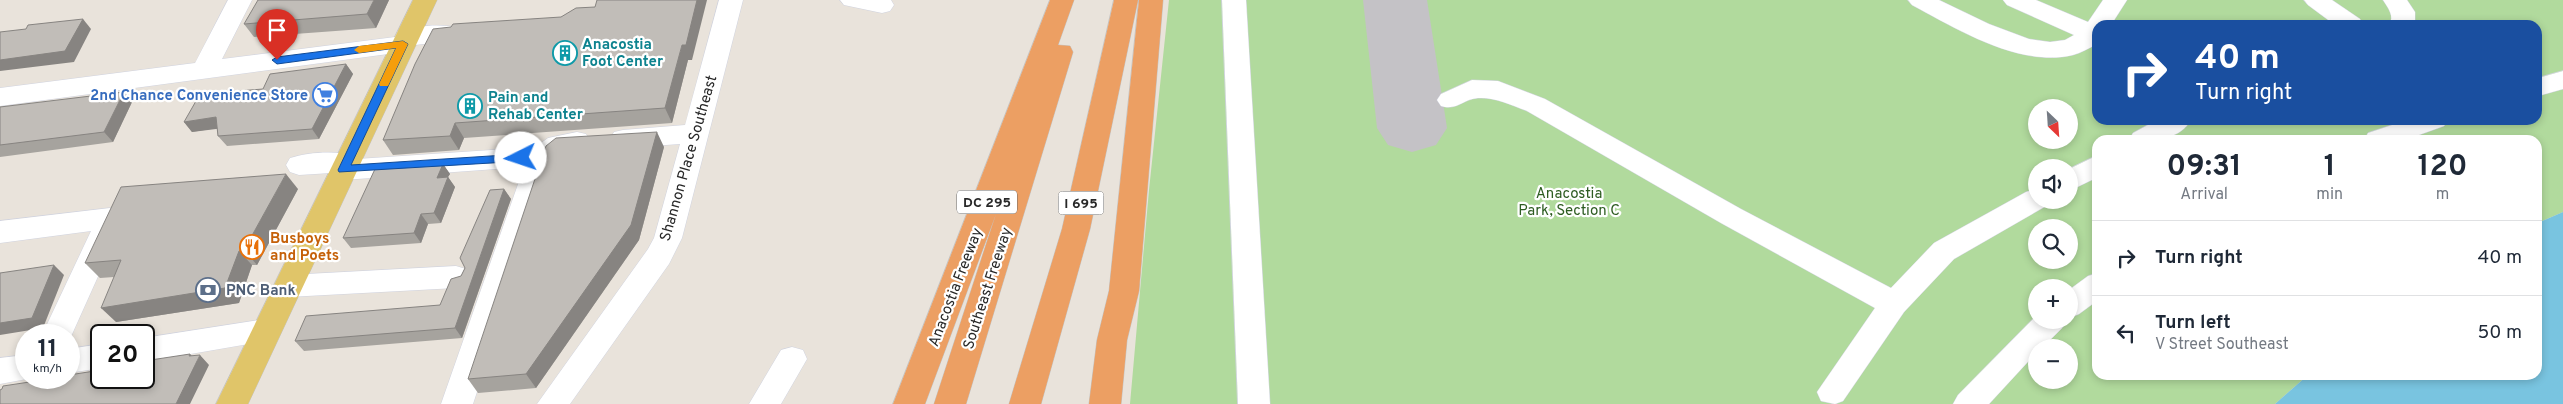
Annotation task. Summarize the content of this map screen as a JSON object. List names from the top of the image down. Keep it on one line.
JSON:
{"streets":{"highway":["DC 295","I 695","Anacostia Freeway","Southeast Freeway"],"street":["Shannon Place Southeast"]},"parks":["Anacostia Park, Section C"],"places":{"building":["Anacostia Foot Center","Pain and Rehab Center"],"supermarket":["2nd Chance Convenience Store"],"restaurant":["Busboys and Poets"],"bank":["PNC Bank"]},"north":"bottom right","page":{"turn":["40 m","Turn right"],"map_buttons":["+","−"],"eta":["09:31","Arrival","1","min","120","m"],"list":[{"name":"Turn right","value":"40 m"},{"name":"Turn left","note":"V Street Southeast","value":"50 m"}],"speed":"11 km/h","limit":"20"}}
